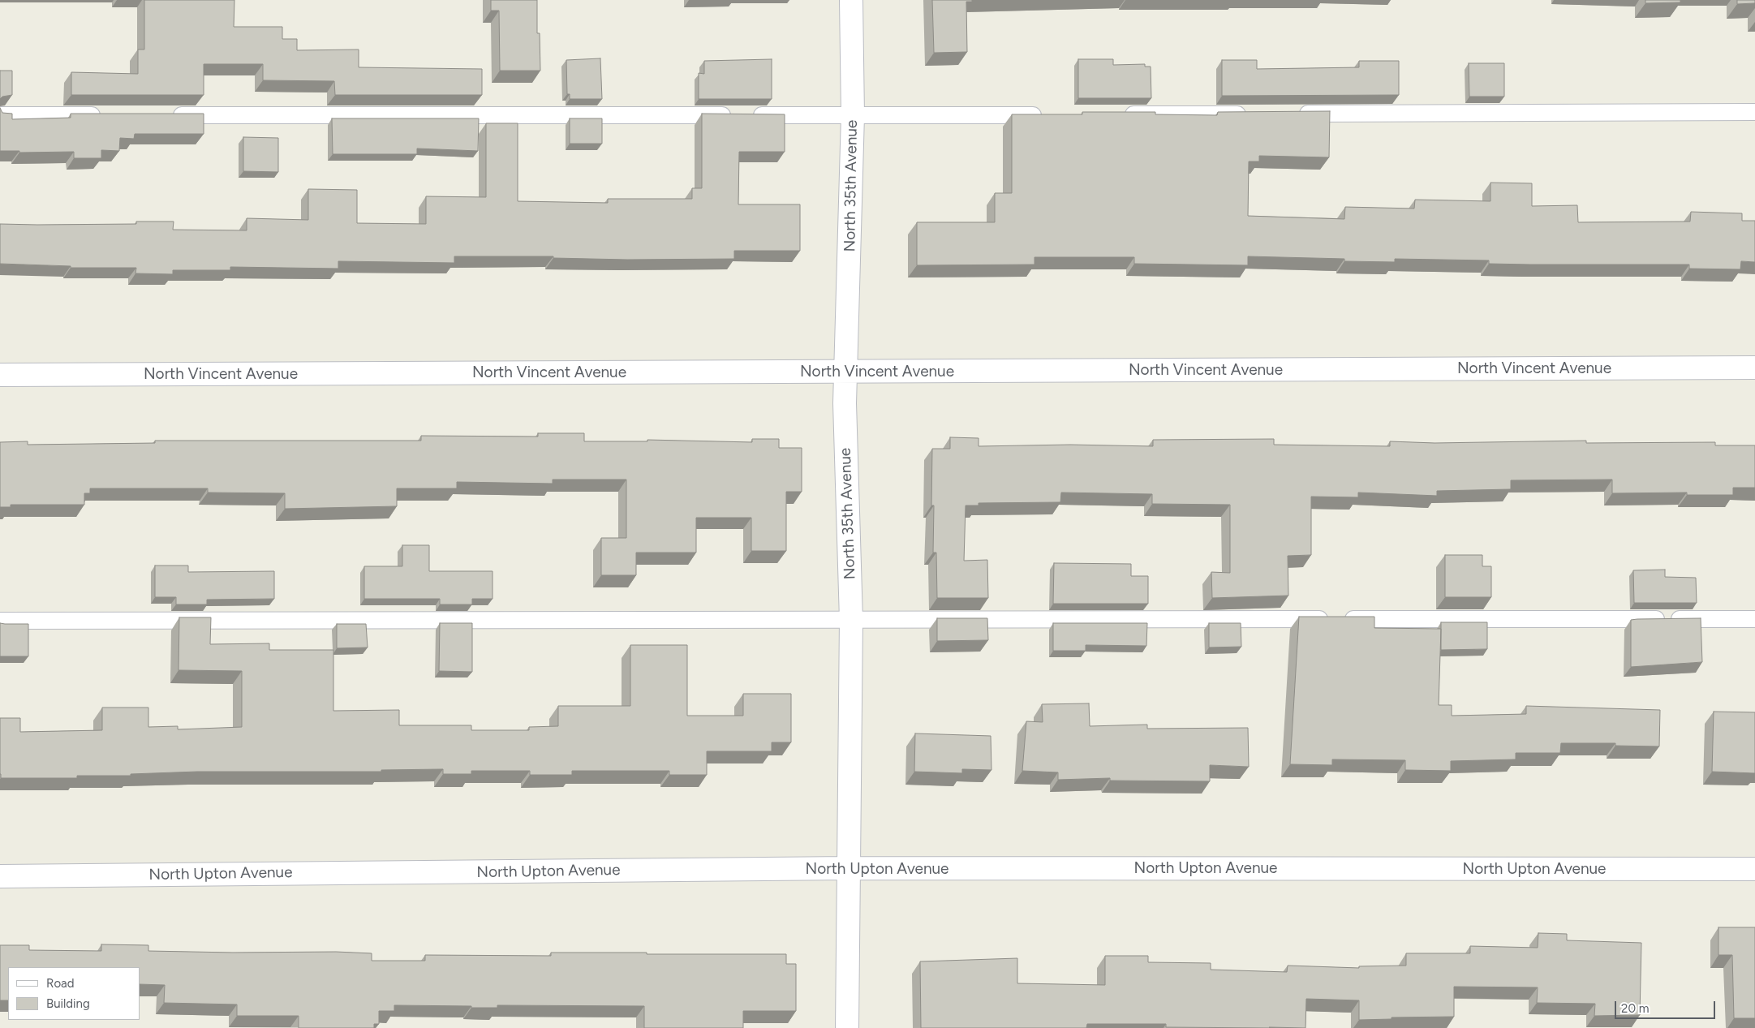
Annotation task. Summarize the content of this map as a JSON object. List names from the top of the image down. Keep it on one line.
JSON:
{"streets":{"street":["North 35th Avenue","North Vincent Avenue","North Upton Avenue"]},"crossings":[["North 35th Avenue","North Vincent Avenue"],["North 35th Avenue","North Upton Avenue"]],"legend":["Road","Building"],"scale_bar":"20 m"}
